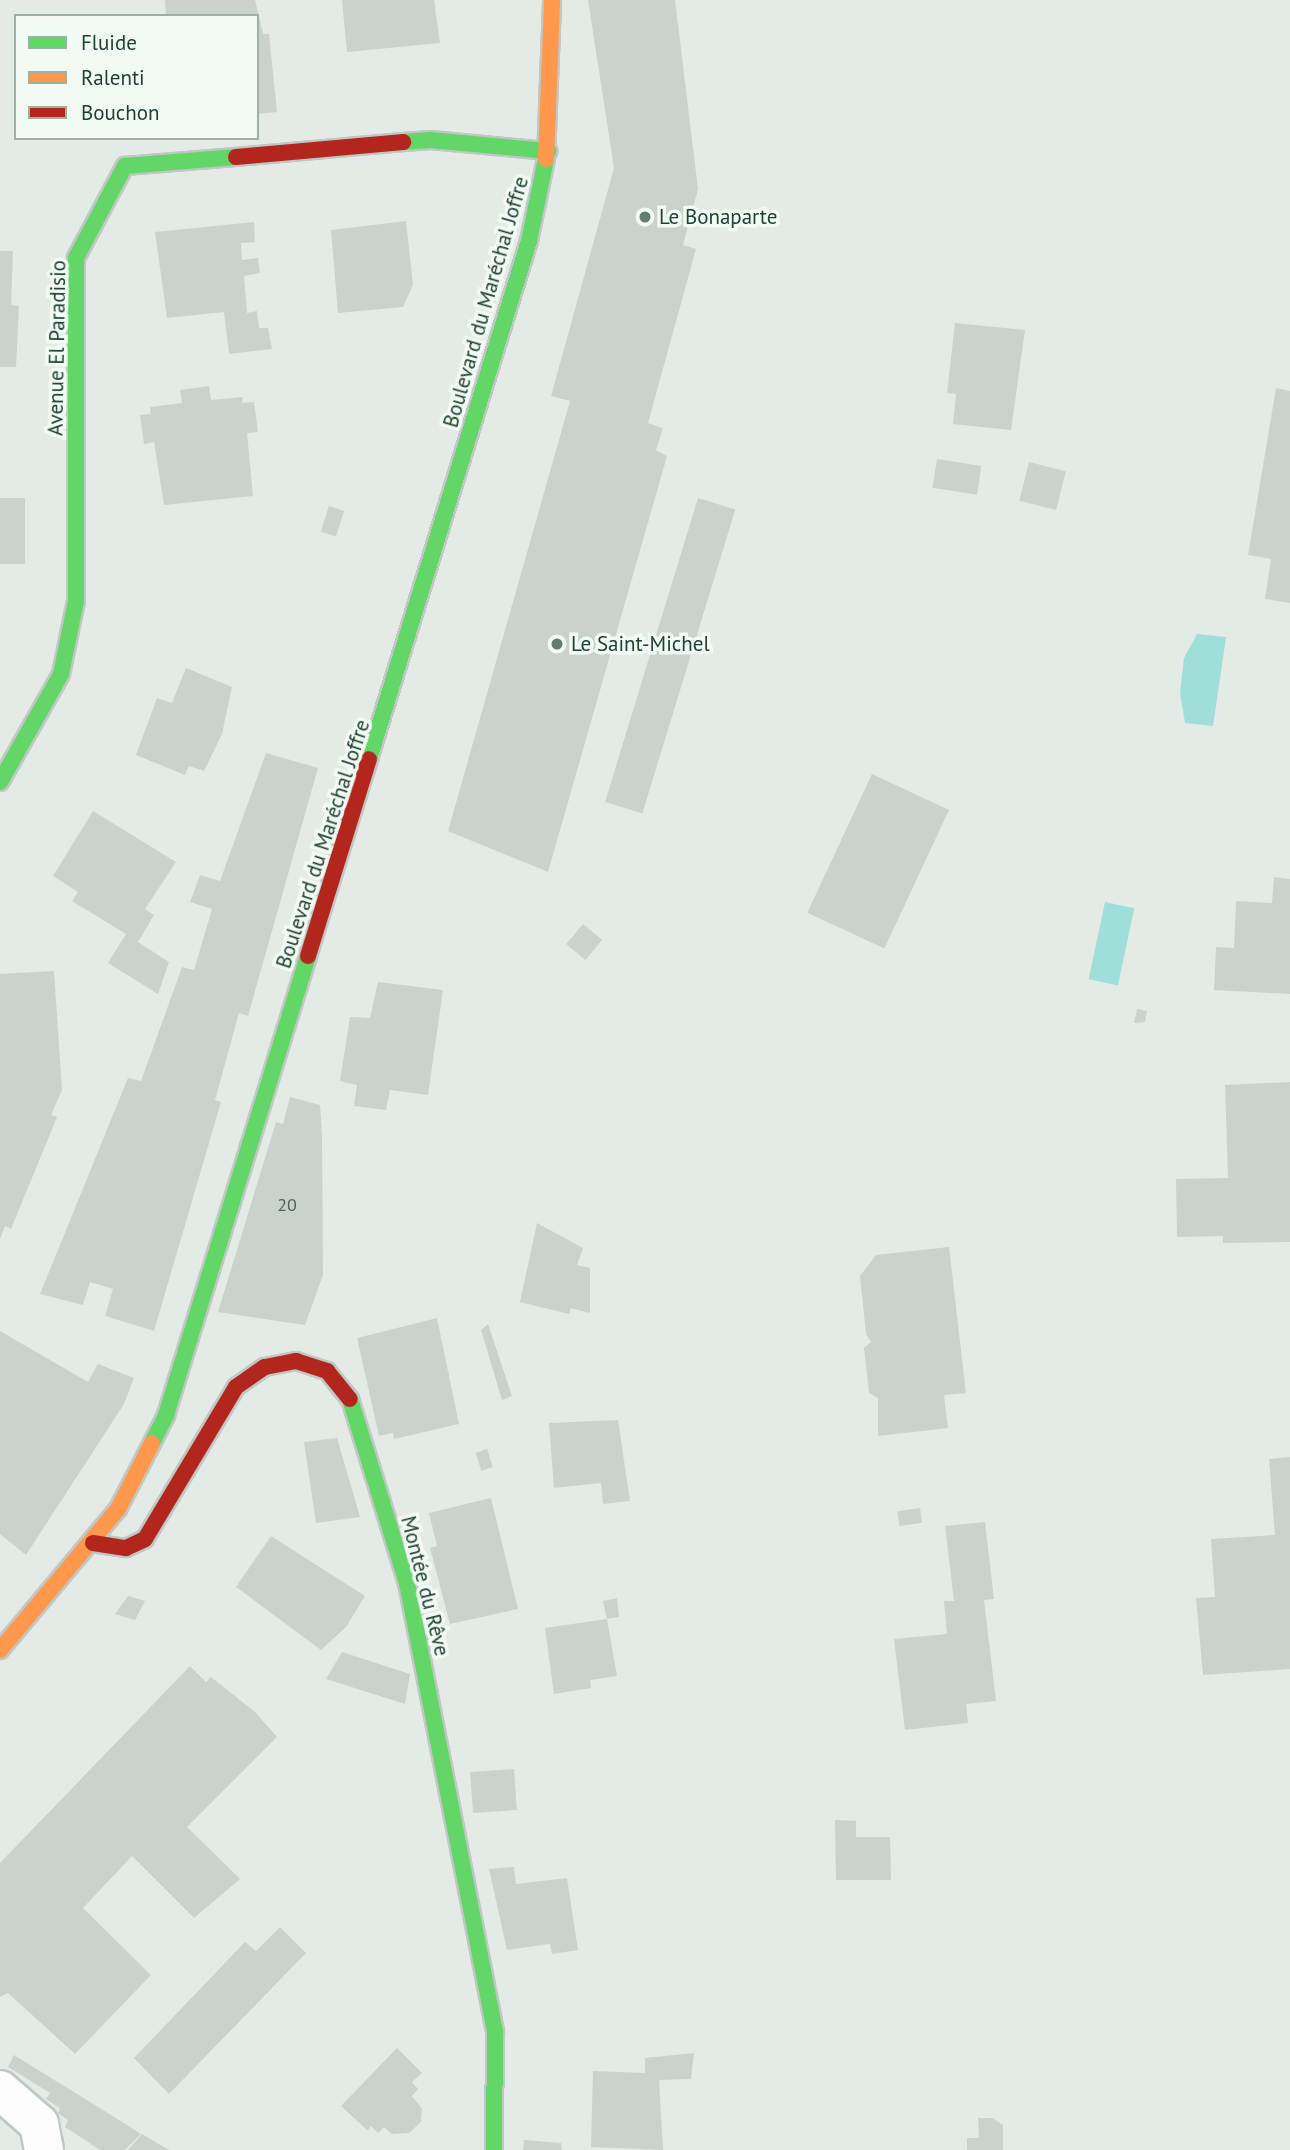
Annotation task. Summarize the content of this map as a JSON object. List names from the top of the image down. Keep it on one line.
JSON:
{"streets":{"street":["Boulevard du Maréchal Joffre","Avenue El Paradisio","Montée du Rêve"]},"crossings":[["Boulevard du Maréchal Joffre","Avenue El Paradisio"],["Boulevard du Maréchal Joffre","Montée du Rêve"]],"places":["Le Bonaparte","Le Saint-Michel"],"house_numbers":["20"],"legend":["Fluide","Ralenti","Bouchon"]}
